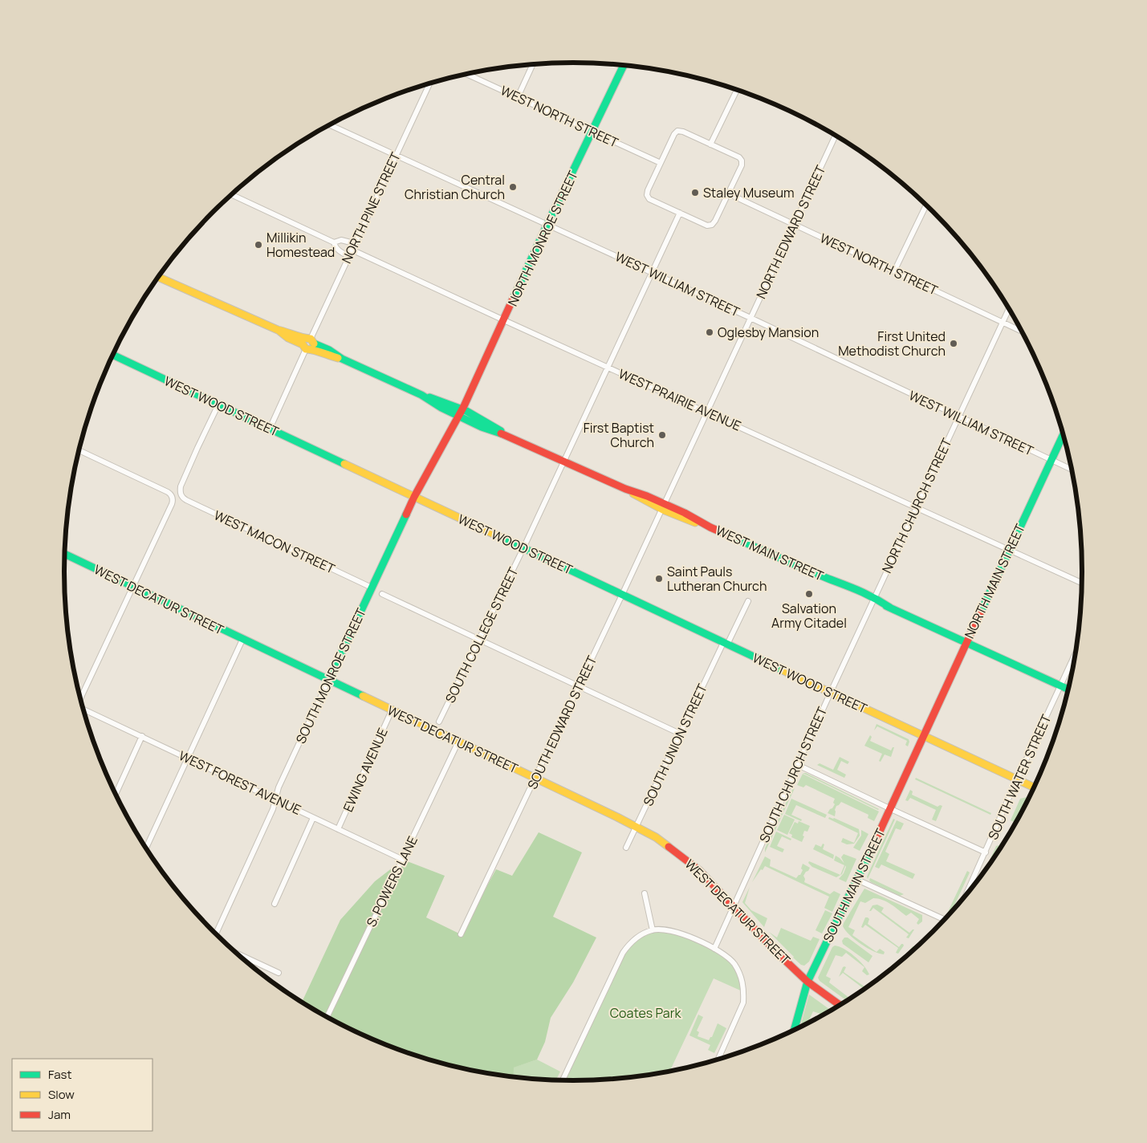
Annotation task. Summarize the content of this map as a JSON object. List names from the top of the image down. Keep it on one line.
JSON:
{"streets":{"street":["WEST NORTH STREET","NORTH PINE STREET","NORTH EDWARD STREET","NORTH MONROE STREET","WEST WILLIAM STREET","WEST PRAIRIE AVENUE","WEST WOOD STREET","NORTH CHURCH STREET","WEST MACON STREET","WEST MAIN STREET","NORTH MAIN STREET","WEST DECATUR STREET","SOUTH COLLEGE STREET","SOUTH MONROE STREET","SOUTH EDWARD STREET","SOUTH UNION STREET","EWING AVENUE","SOUTH CHURCH STREET","SOUTH WATER STREET","WEST FOREST AVENUE","S. POWERS LANE","SOUTH MAIN STREET"]},"crossings":[["WEST NORTH STREET","NORTH EDWARD STREET"],["WEST NORTH STREET","NORTH MONROE STREET"],["WEST NORTH STREET","NORTH CHURCH STREET"],["NORTH PINE STREET","WEST WILLIAM STREET"],["NORTH PINE STREET","WEST PRAIRIE AVENUE"],["NORTH PINE STREET","WEST WOOD STREET"],["NORTH PINE STREET","WEST MAIN STREET"],["NORTH EDWARD STREET","WEST WILLIAM STREET"],["NORTH EDWARD STREET","WEST PRAIRIE AVENUE"],["NORTH EDWARD STREET","WEST MAIN STREET"],["NORTH EDWARD STREET","SOUTH EDWARD STREET"],["NORTH MONROE STREET","WEST WILLIAM STREET"],["NORTH MONROE STREET","WEST PRAIRIE AVENUE"],["NORTH MONROE STREET","WEST MAIN STREET"],["NORTH MONROE STREET","SOUTH MONROE STREET"],["WEST WILLIAM STREET","NORTH CHURCH STREET"],["WEST WILLIAM STREET","NORTH MAIN STREET"],["WEST WILLIAM STREET","SOUTH COLLEGE STREET"],["WEST PRAIRIE AVENUE","NORTH CHURCH STREET"],["WEST PRAIRIE AVENUE","NORTH MAIN STREET"],["WEST PRAIRIE AVENUE","SOUTH COLLEGE STREET"],["WEST WOOD STREET","WEST MACON STREET"],["WEST WOOD STREET","NORTH MAIN STREET"],["WEST WOOD STREET","SOUTH COLLEGE STREET"],["WEST WOOD STREET","SOUTH MONROE STREET"],["WEST WOOD STREET","SOUTH EDWARD STREET"],["WEST WOOD STREET","SOUTH UNION STREET"],["WEST WOOD STREET","SOUTH CHURCH STREET"],["WEST WOOD STREET","SOUTH WATER STREET"],["WEST WOOD STREET","SOUTH MAIN STREET"],["NORTH CHURCH STREET","WEST MAIN STREET"],["NORTH CHURCH STREET","SOUTH CHURCH STREET"],["WEST MACON STREET","SOUTH MONROE STREET"],["WEST MAIN STREET","NORTH MAIN STREET"],["WEST MAIN STREET","SOUTH COLLEGE STREET"],["WEST MAIN STREET","SOUTH MONROE STREET"],["WEST MAIN STREET","SOUTH EDWARD STREET"],["WEST MAIN STREET","SOUTH CHURCH STREET"],["WEST MAIN STREET","SOUTH WATER STREET"],["NORTH MAIN STREET","SOUTH MAIN STREET"],["WEST DECATUR STREET","SOUTH MONROE STREET"],["WEST DECATUR STREET","SOUTH EDWARD STREET"],["WEST DECATUR STREET","SOUTH UNION STREET"],["WEST DECATUR STREET","EWING AVENUE"],["WEST DECATUR STREET","SOUTH CHURCH STREET"],["WEST DECATUR STREET","S. POWERS LANE"],["WEST DECATUR STREET","SOUTH MAIN STREET"],["SOUTH MONROE STREET","WEST FOREST AVENUE"],["EWING AVENUE","WEST FOREST AVENUE"],["WEST FOREST AVENUE","S. POWERS LANE"]],"parks":["Coates Park"],"places":["Central Christian Church","Staley Museum","Millikin Homestead","Oglesby Mansion","First United Methodist Church","First Baptist Church","Saint Pauls Lutheran Church","Salvation Army Citadel"],"legend":["Fast","Slow","Jam"]}
